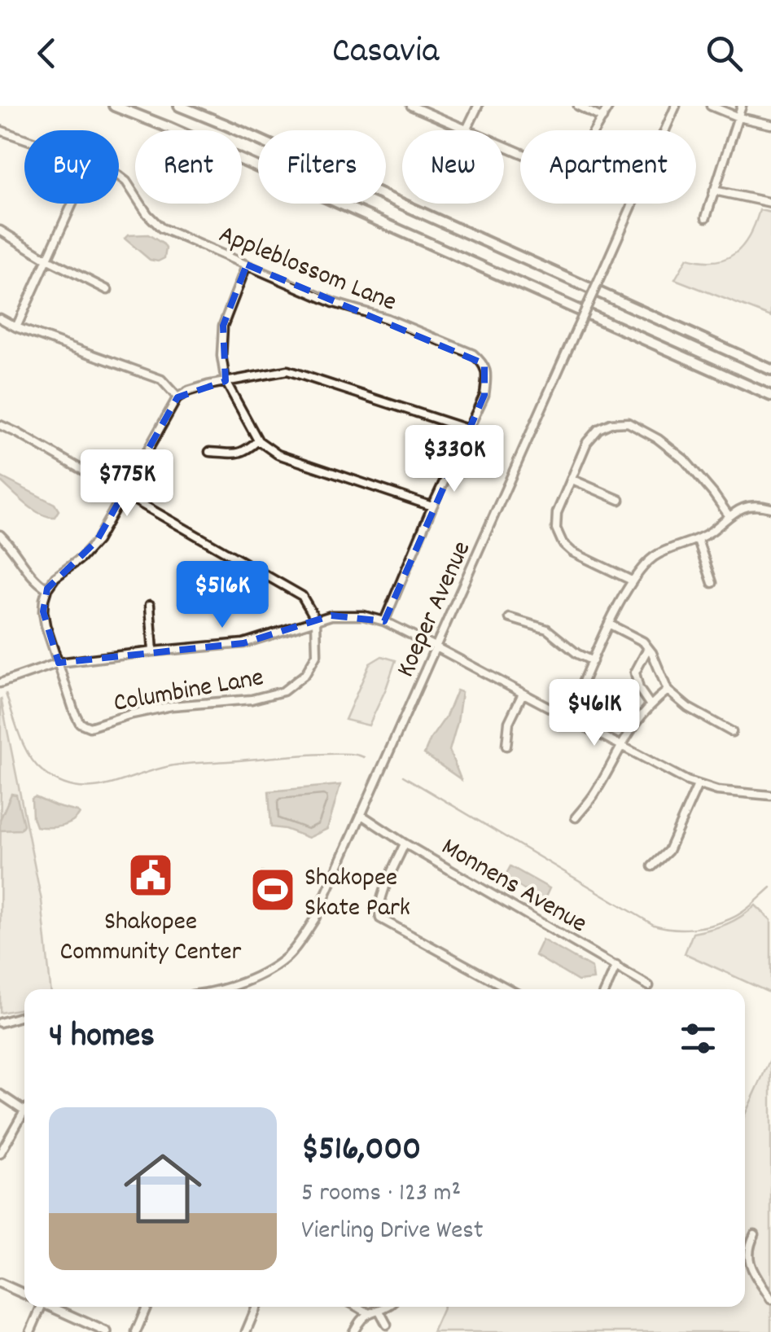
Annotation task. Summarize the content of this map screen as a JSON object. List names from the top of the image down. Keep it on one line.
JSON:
{"streets":{"street":["Appleblossom Lane","Koeper Avenue","Columbine Lane","Monnens Avenue"]},"crossings":[["Koeper Avenue","Monnens Avenue"]],"places":{"public building":["Shakopee Community Center"],"sports":["Shakopee Skate Park"]},"page":{"header":"Casavia","chip":["Buy","Rent","Filters","New","Apartment"],"price":["$330K","$775K","$516K","$461K"],"heading":"4 homes","list":[{"name":"$516,000","note":"5 rooms · 123 m² · Vierling Drive West"}]}}
